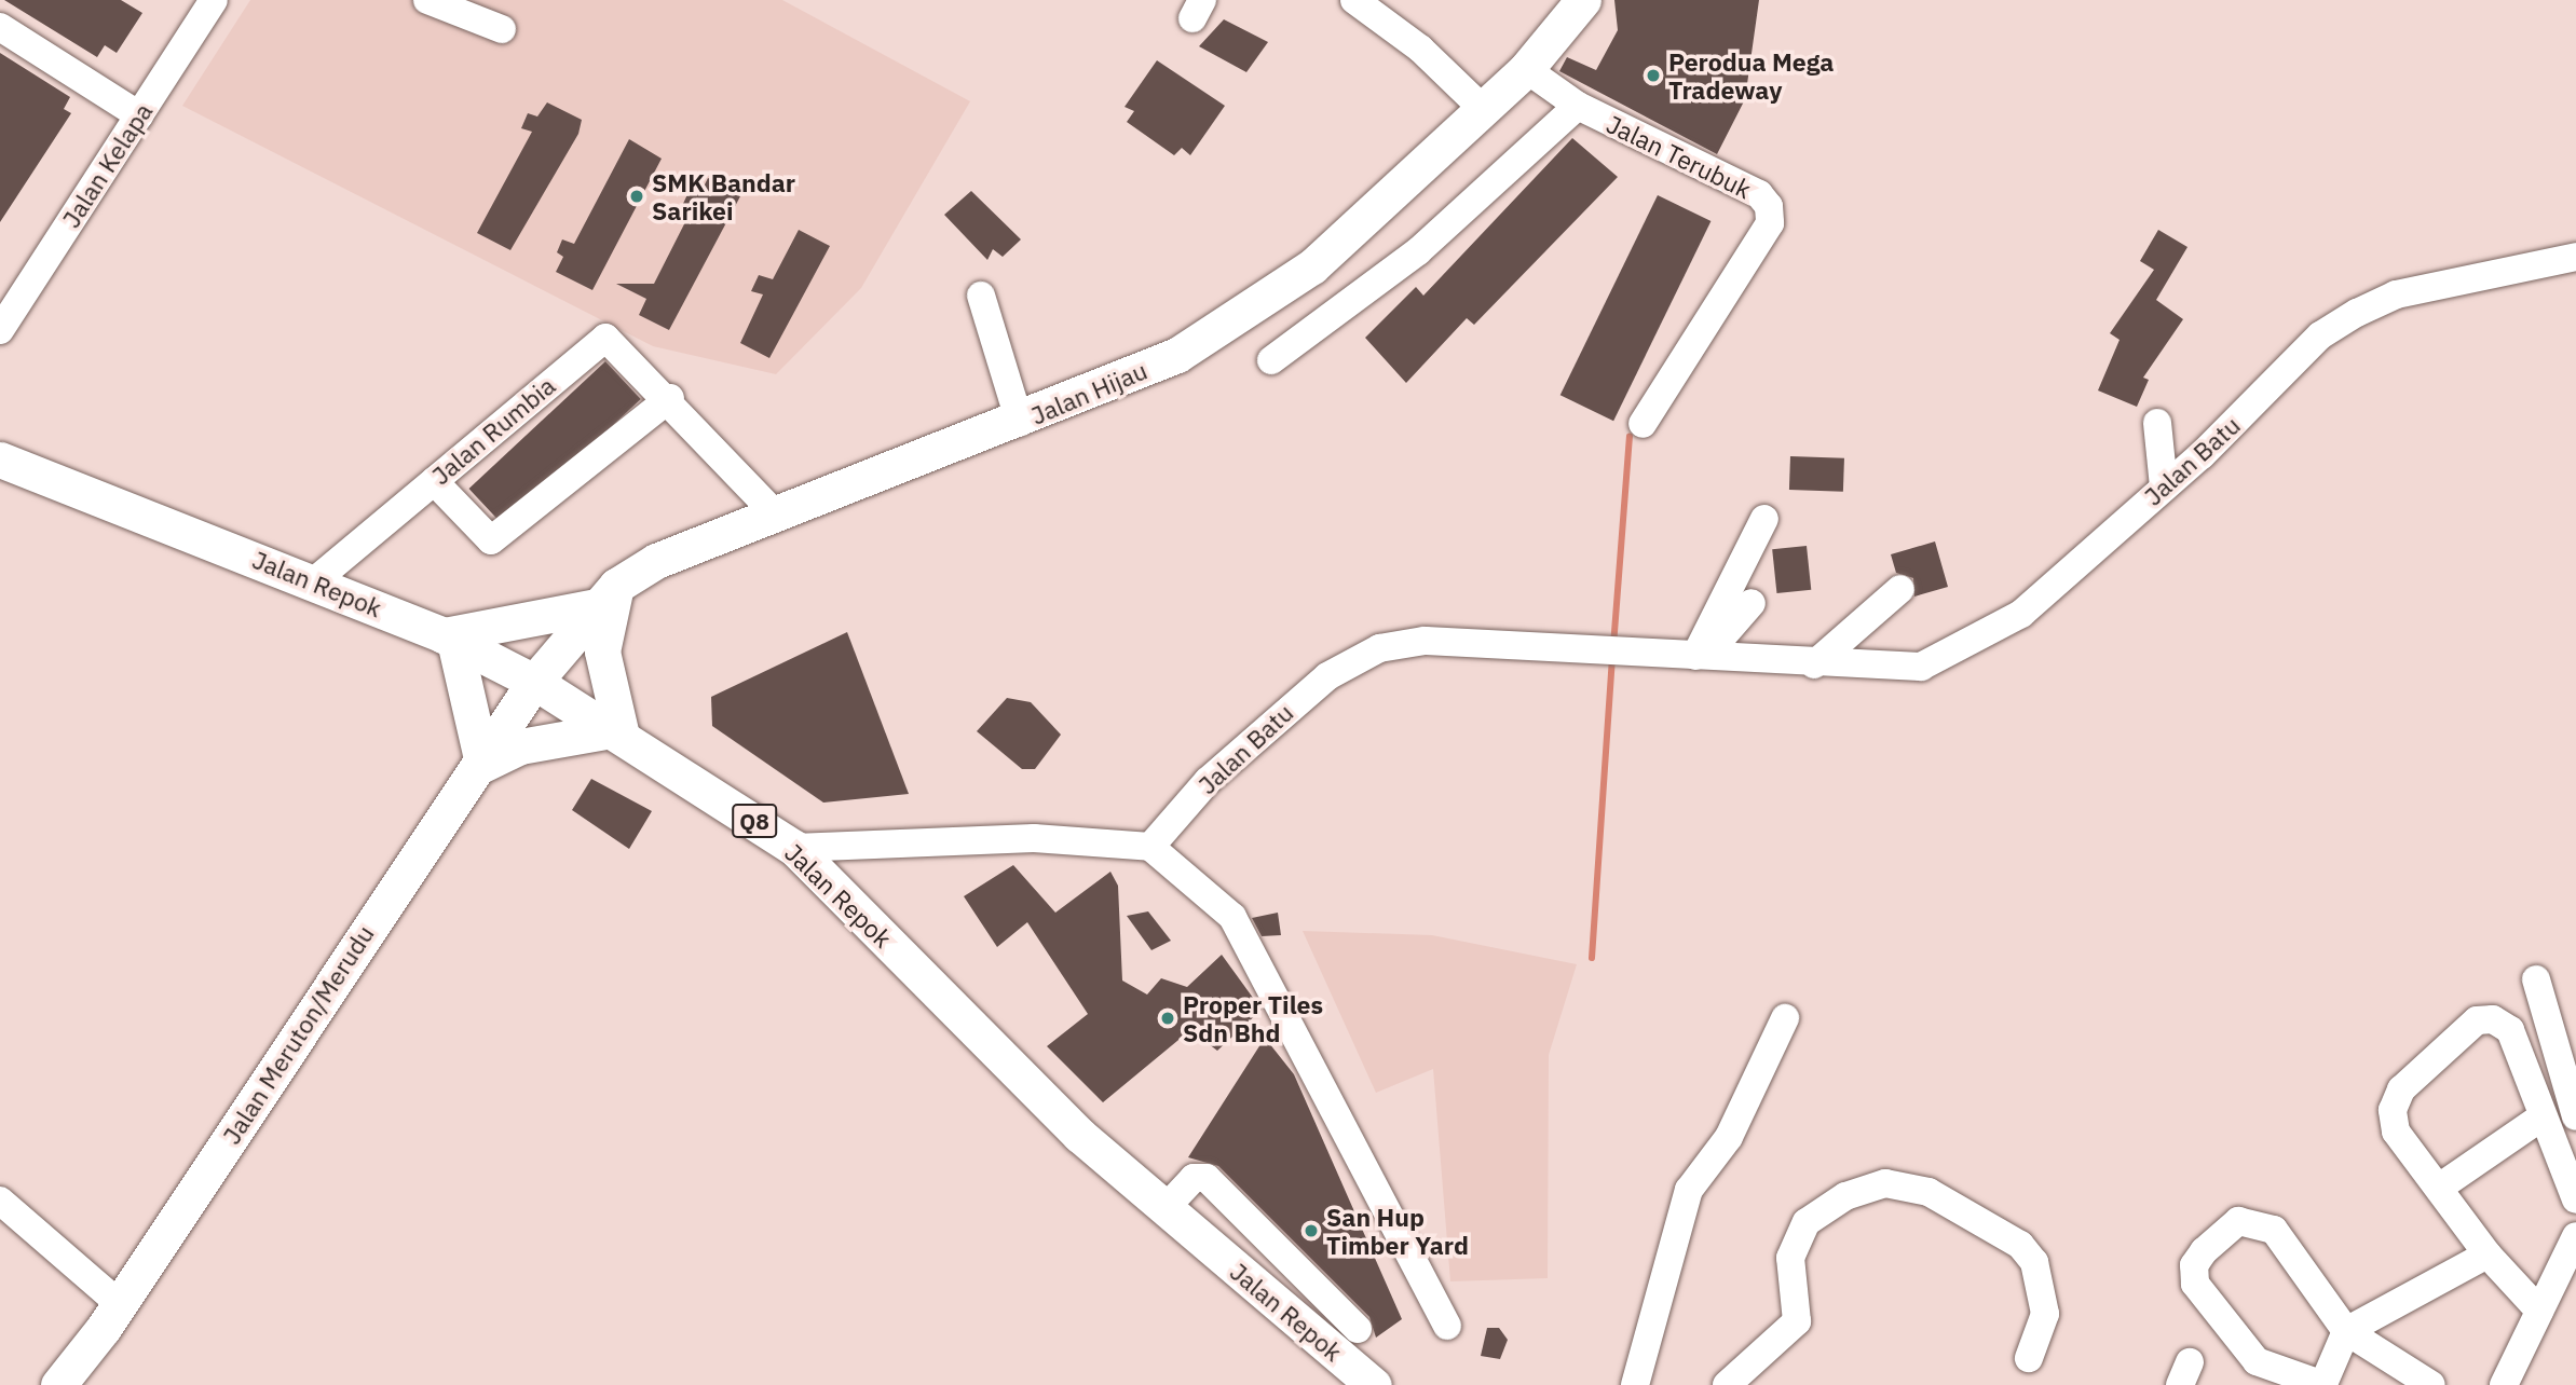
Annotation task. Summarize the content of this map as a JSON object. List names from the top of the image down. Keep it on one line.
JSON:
{"streets":{"main road":["Jalan Hijau","Jalan Repok","Q8","Jalan Meruton/Merudu"],"street":["Jalan Terubuk","Jalan Kelapa","Jalan Rumbia","Jalan Batu"]},"crossings":[["Jalan Terubuk","Jalan Hijau"],["Jalan Hijau","Jalan Repok"],["Jalan Hijau","Jalan Meruton/Merudu"],["Jalan Rumbia","Jalan Repok"],["Jalan Repok","Jalan Meruton/Merudu"]],"places":["Perodua Mega Tradeway","SMK Bandar Sarikei","Proper Tiles Sdn Bhd","San Hup Timber Yard"]}
